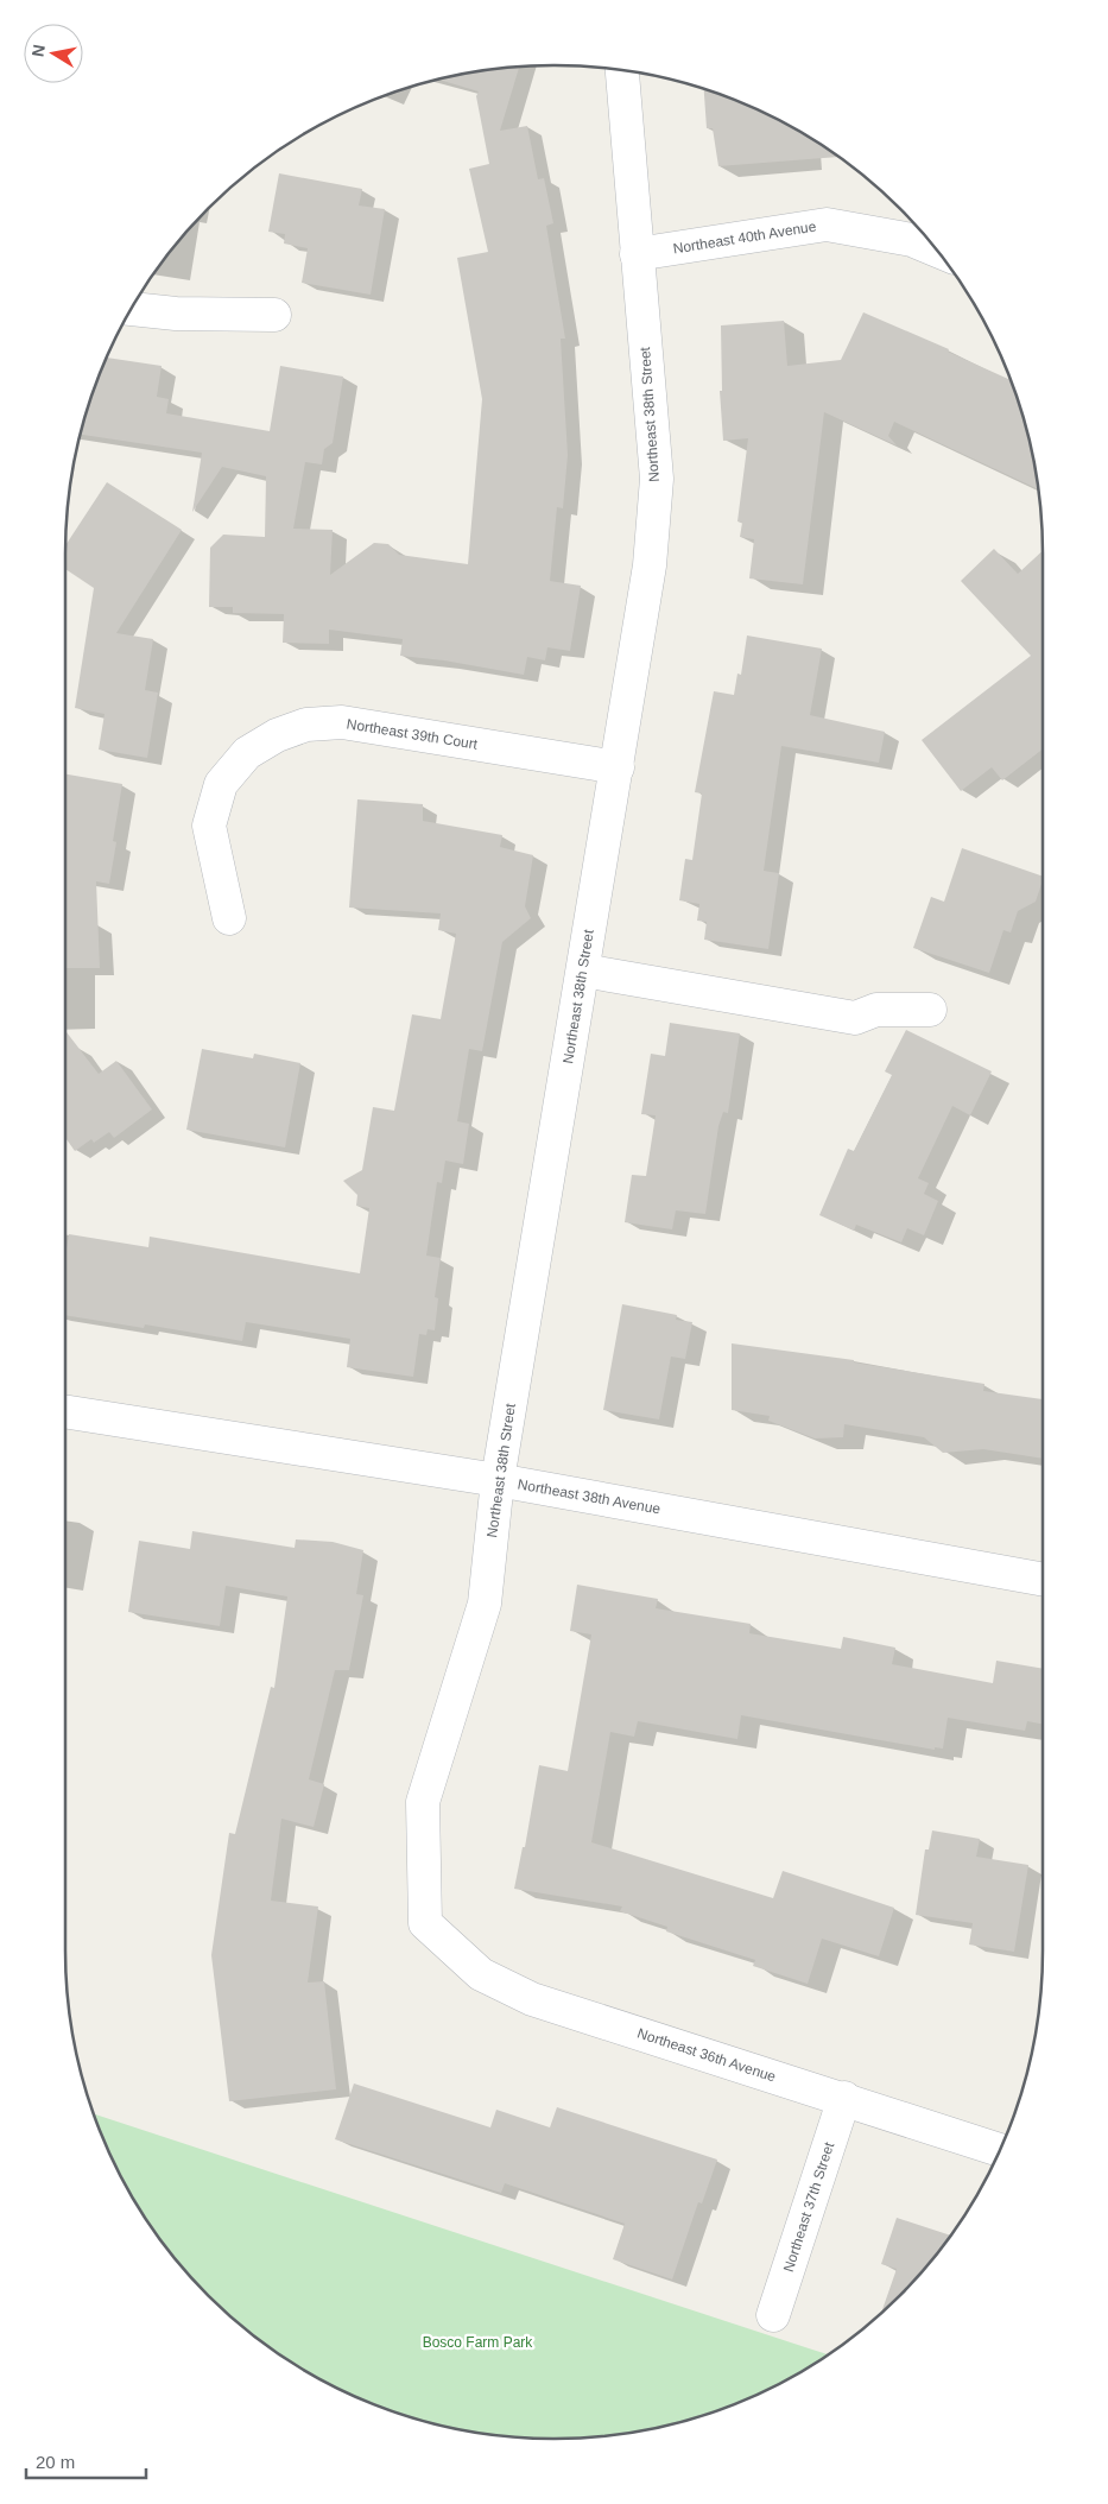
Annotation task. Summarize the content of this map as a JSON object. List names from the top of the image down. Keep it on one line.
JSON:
{"streets":{"street":["Northeast 40th Avenue","Northeast 38th Street","Northeast 39th Court","Northeast 38th Avenue","Northeast 36th Avenue","Northeast 37th Street"]},"crossings":[["Northeast 40th Avenue","Northeast 38th Street"],["Northeast 38th Street","Northeast 39th Court"],["Northeast 38th Street","Northeast 38th Avenue"],["Northeast 38th Street","Northeast 36th Avenue"],["Northeast 36th Avenue","Northeast 37th Street"]],"parks":["Bosco Farm Park"],"scale_bar":"20 m","north":"left"}
